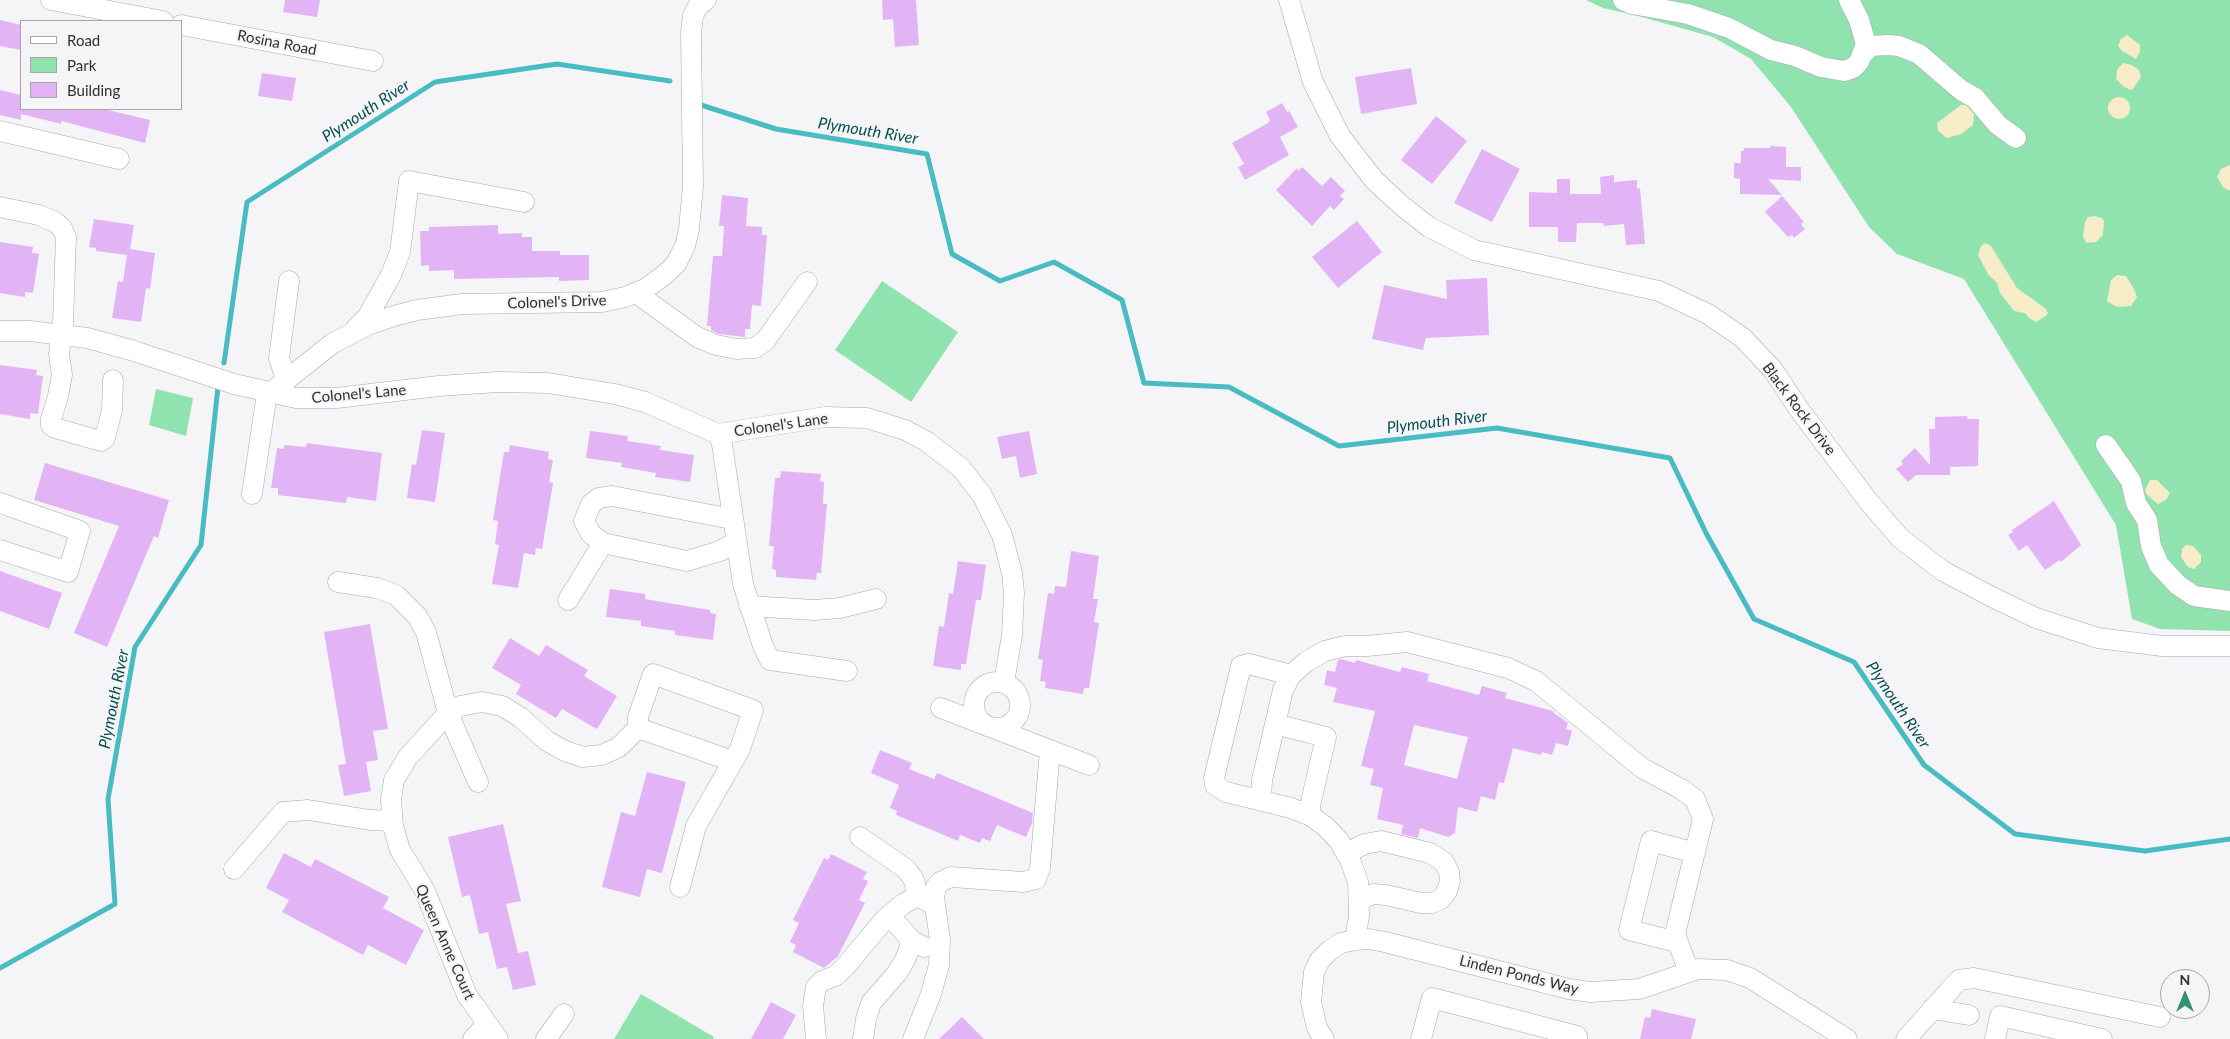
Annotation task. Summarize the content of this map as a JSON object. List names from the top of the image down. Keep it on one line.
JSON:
{"streets":{"street":["Rosina Road","Colonel's Drive","Colonel's Lane","Black Rock Drive","Queen Anne Court","Linden Ponds Way"]},"crossings":[["Colonel's Drive","Colonel's Lane"]],"water":["Plymouth River"],"legend":["Road","Park","Building"],"north":"top"}
